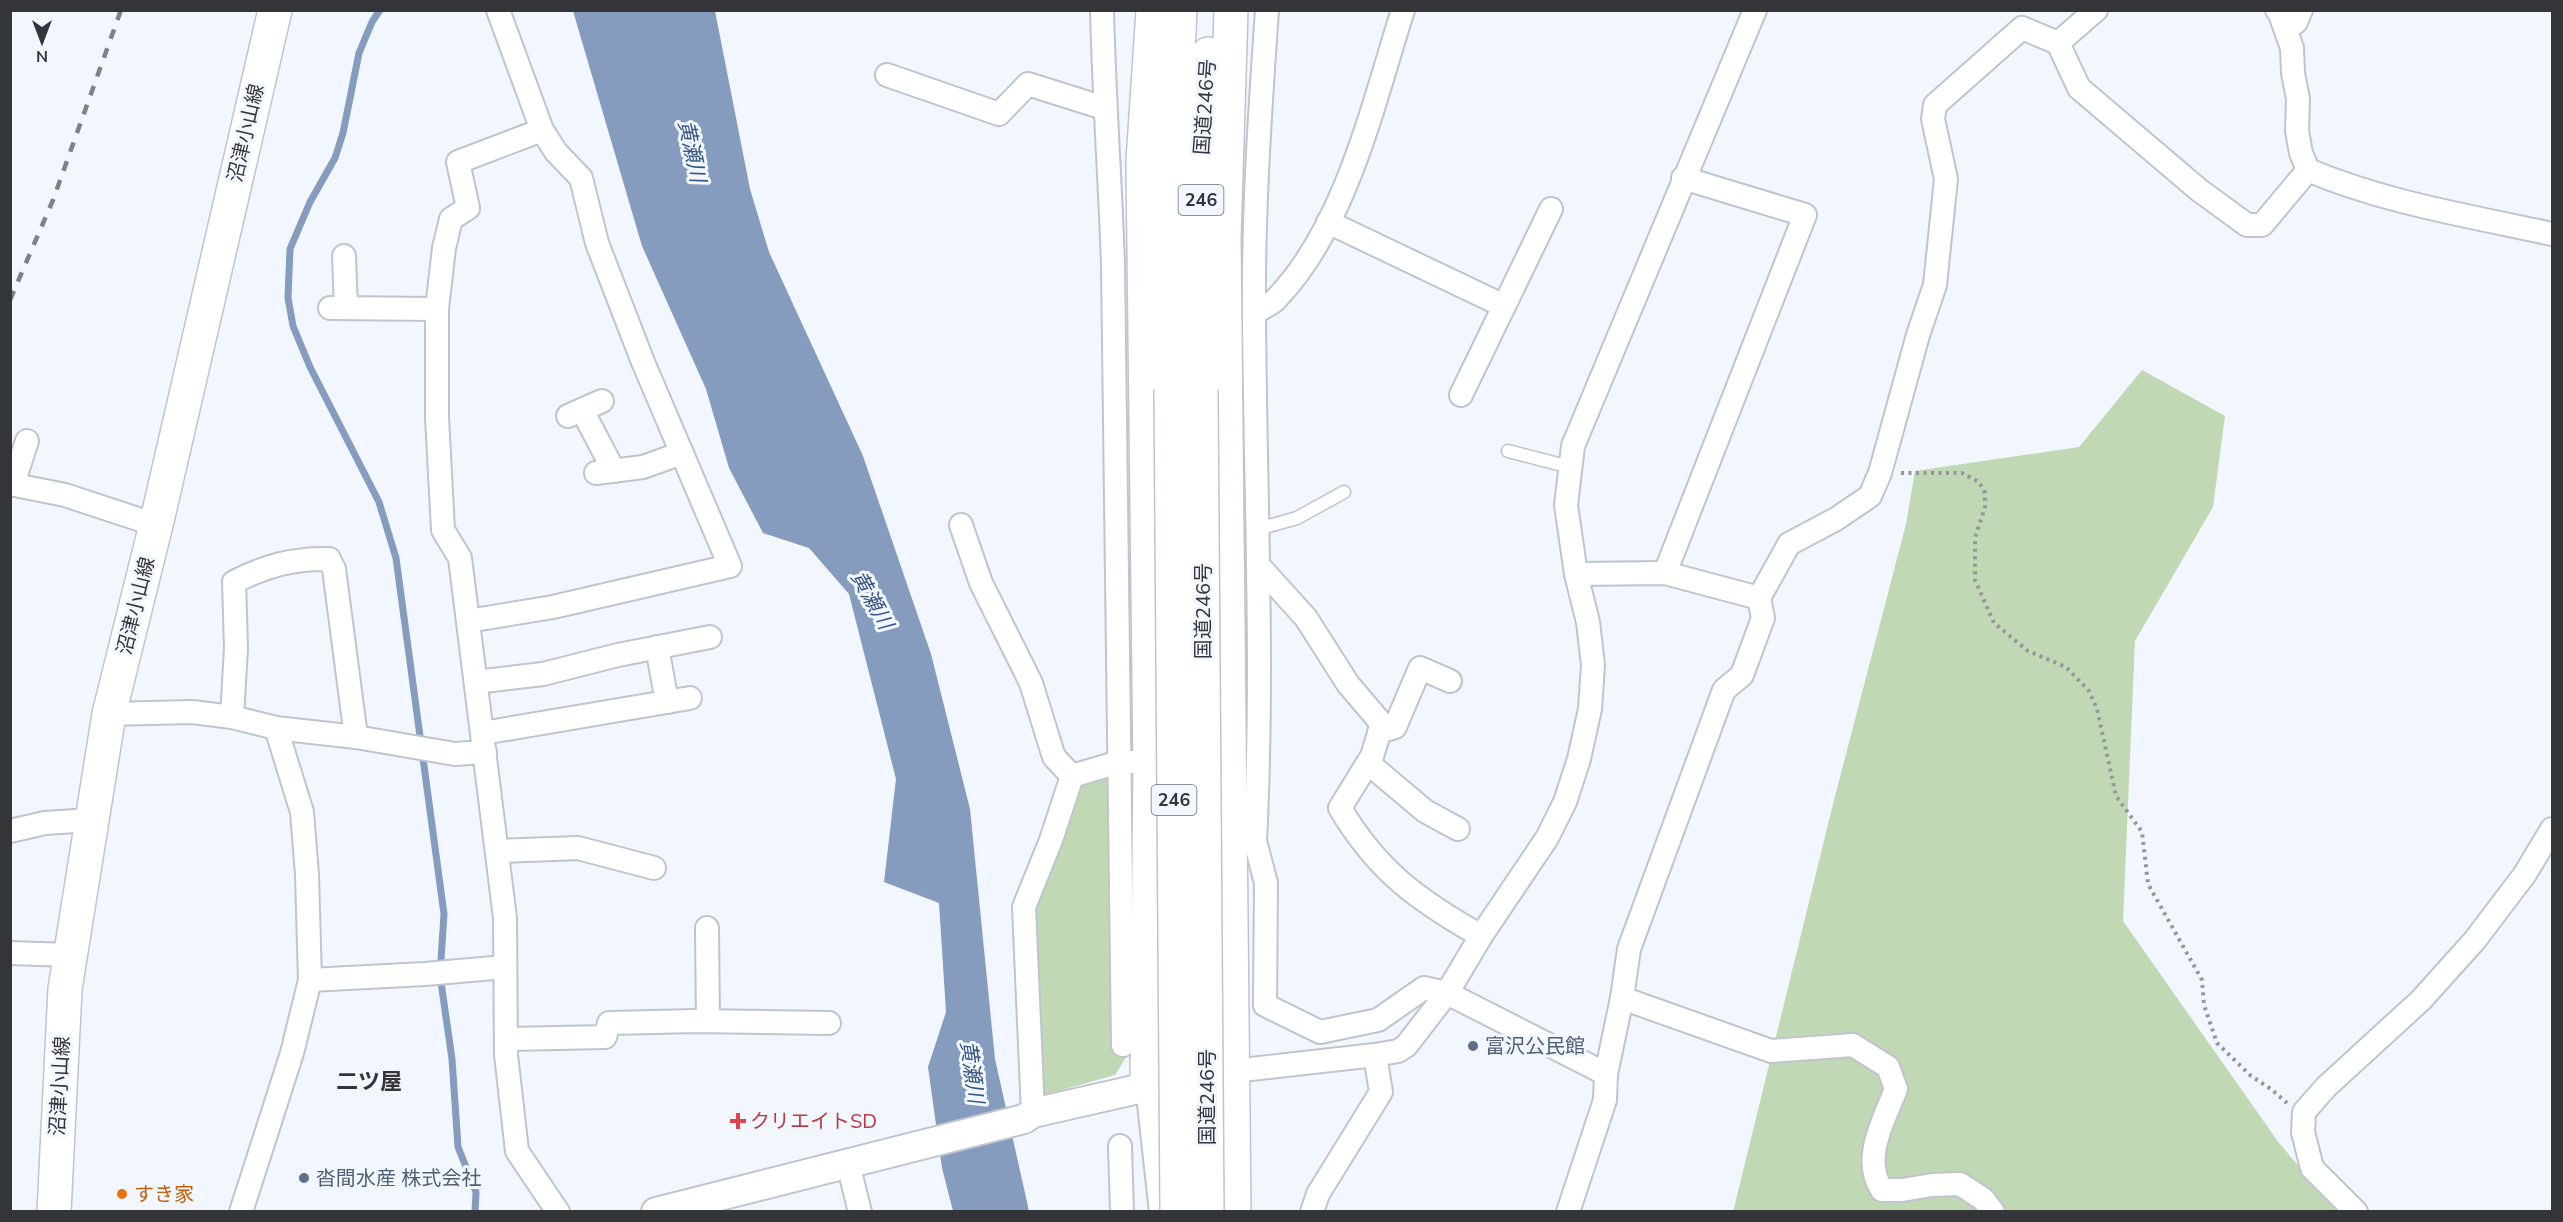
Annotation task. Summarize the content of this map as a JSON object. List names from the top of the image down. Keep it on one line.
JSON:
{"streets":{"main road":["国道246号","沼津小山線","246"]},"districts":["二ツ屋"],"water":["黄瀬川"],"places":{"other":["富沢公民館","沓間水産 株式会社","すき家"],"health":["クリエイトSD"]},"north":"bottom"}
